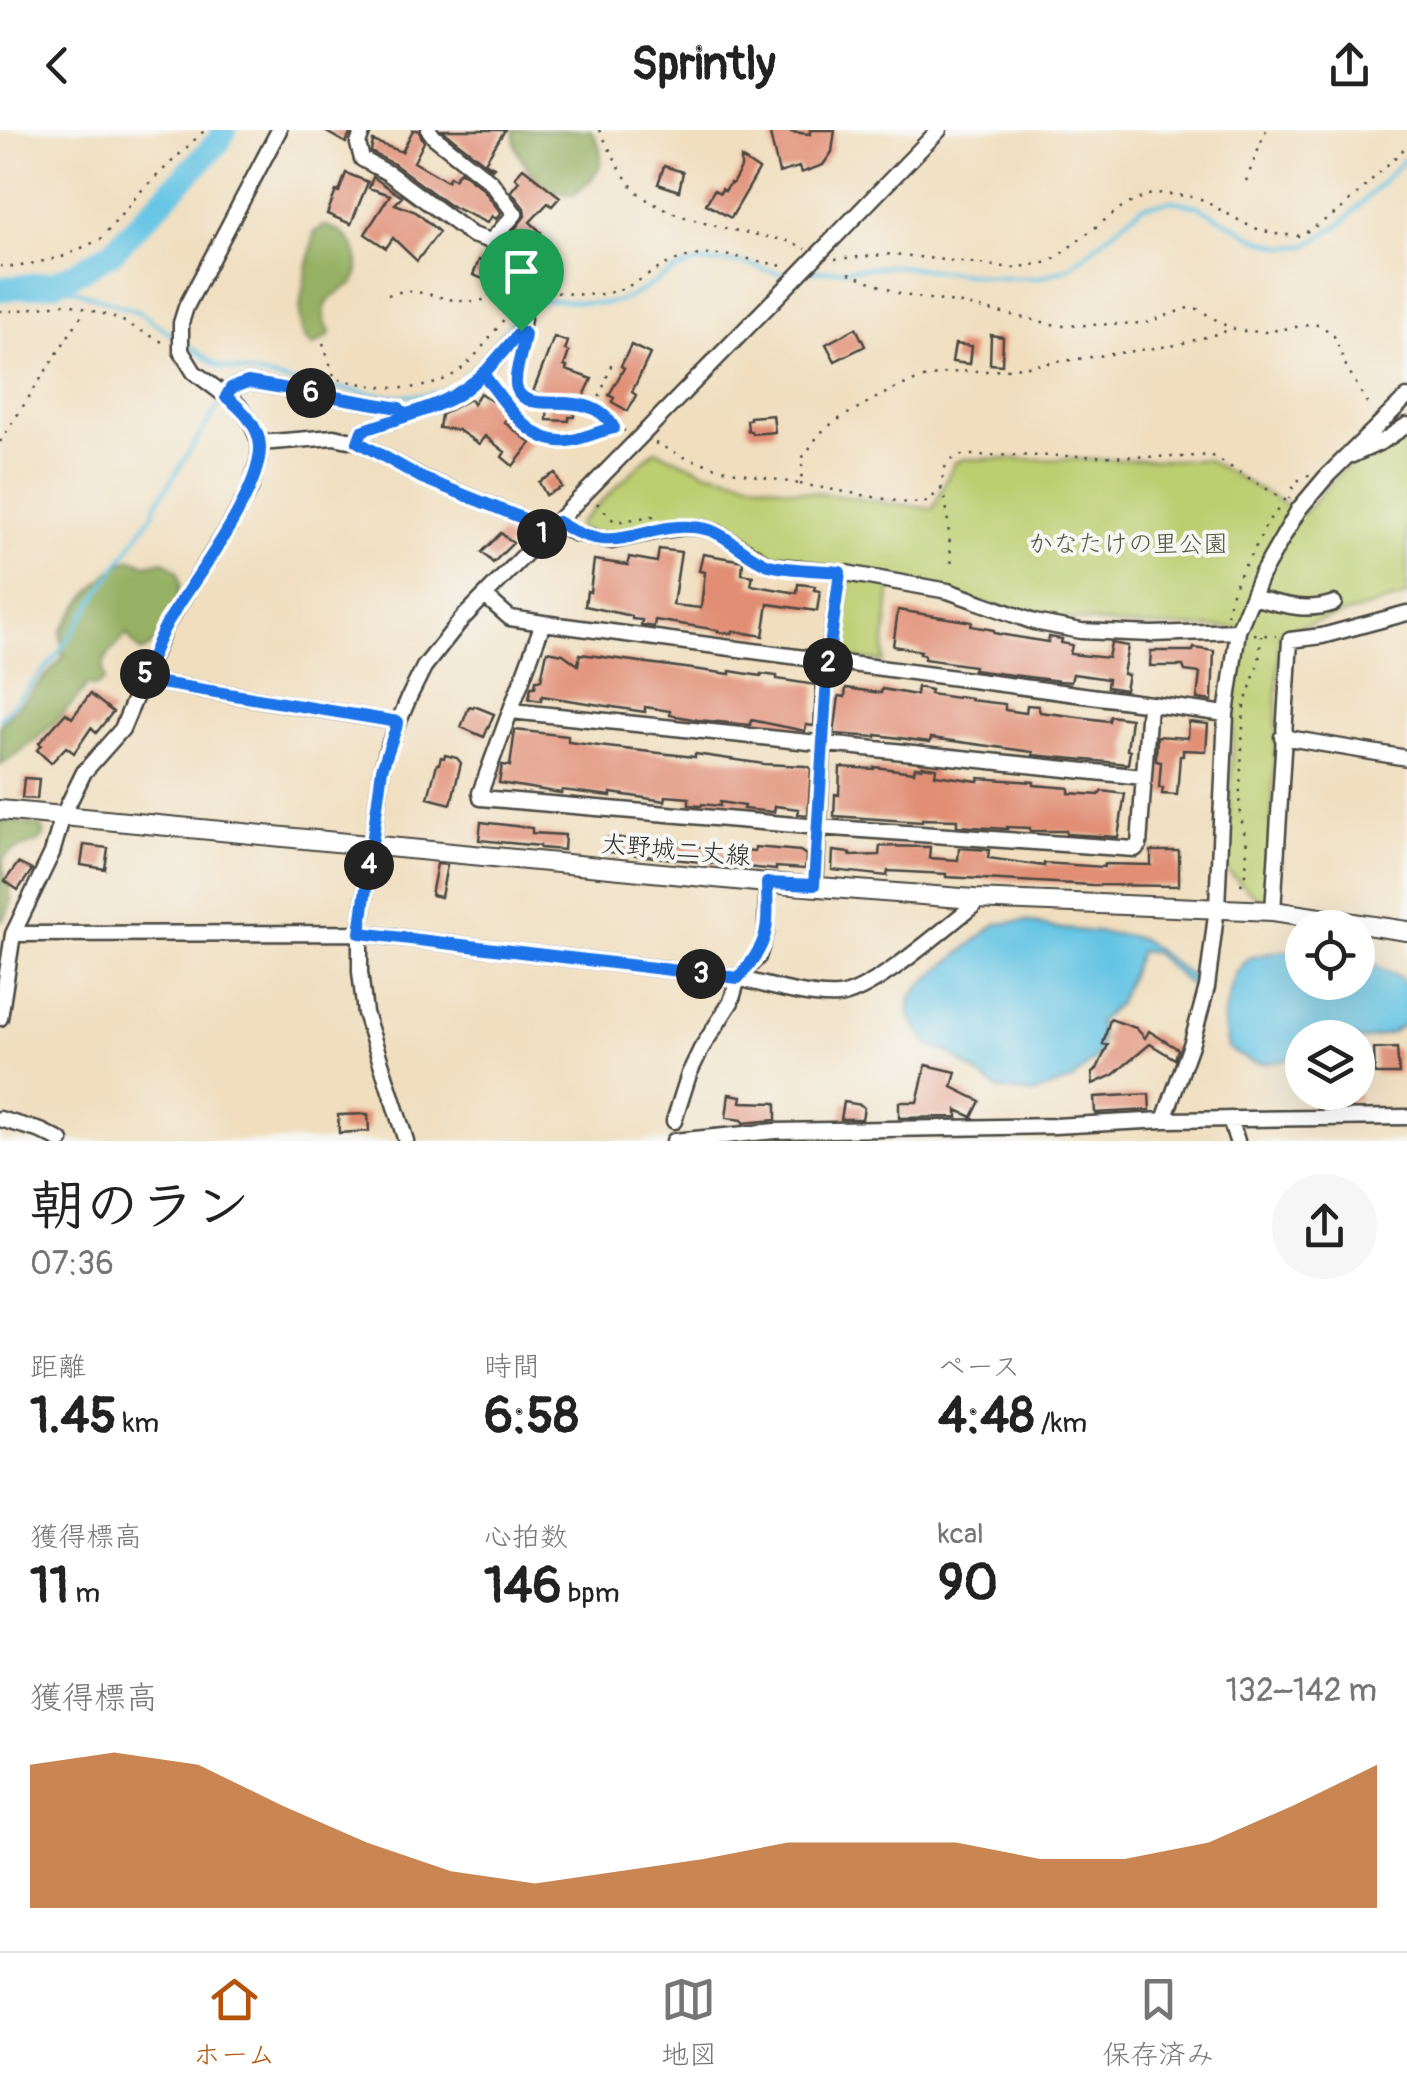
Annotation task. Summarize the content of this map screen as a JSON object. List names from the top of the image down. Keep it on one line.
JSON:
{"streets":{"main road":["大野城二丈線"]},"parks":["かなたけの里公園"],"page":{"header":"Sprintly","pins":["6","1","2","5","4","3"],"heading":["朝のラン","07:36"],"stats":[["距離","1.45 km"],["時間","6:58"],["ペース","4:48 /km"],["獲得標高","11 m"],["心拍数","146 bpm"],["kcal","90"]],"chart":["獲得標高","132–142 m"],"tabs":["ホーム","地図","保存済み"]}}
